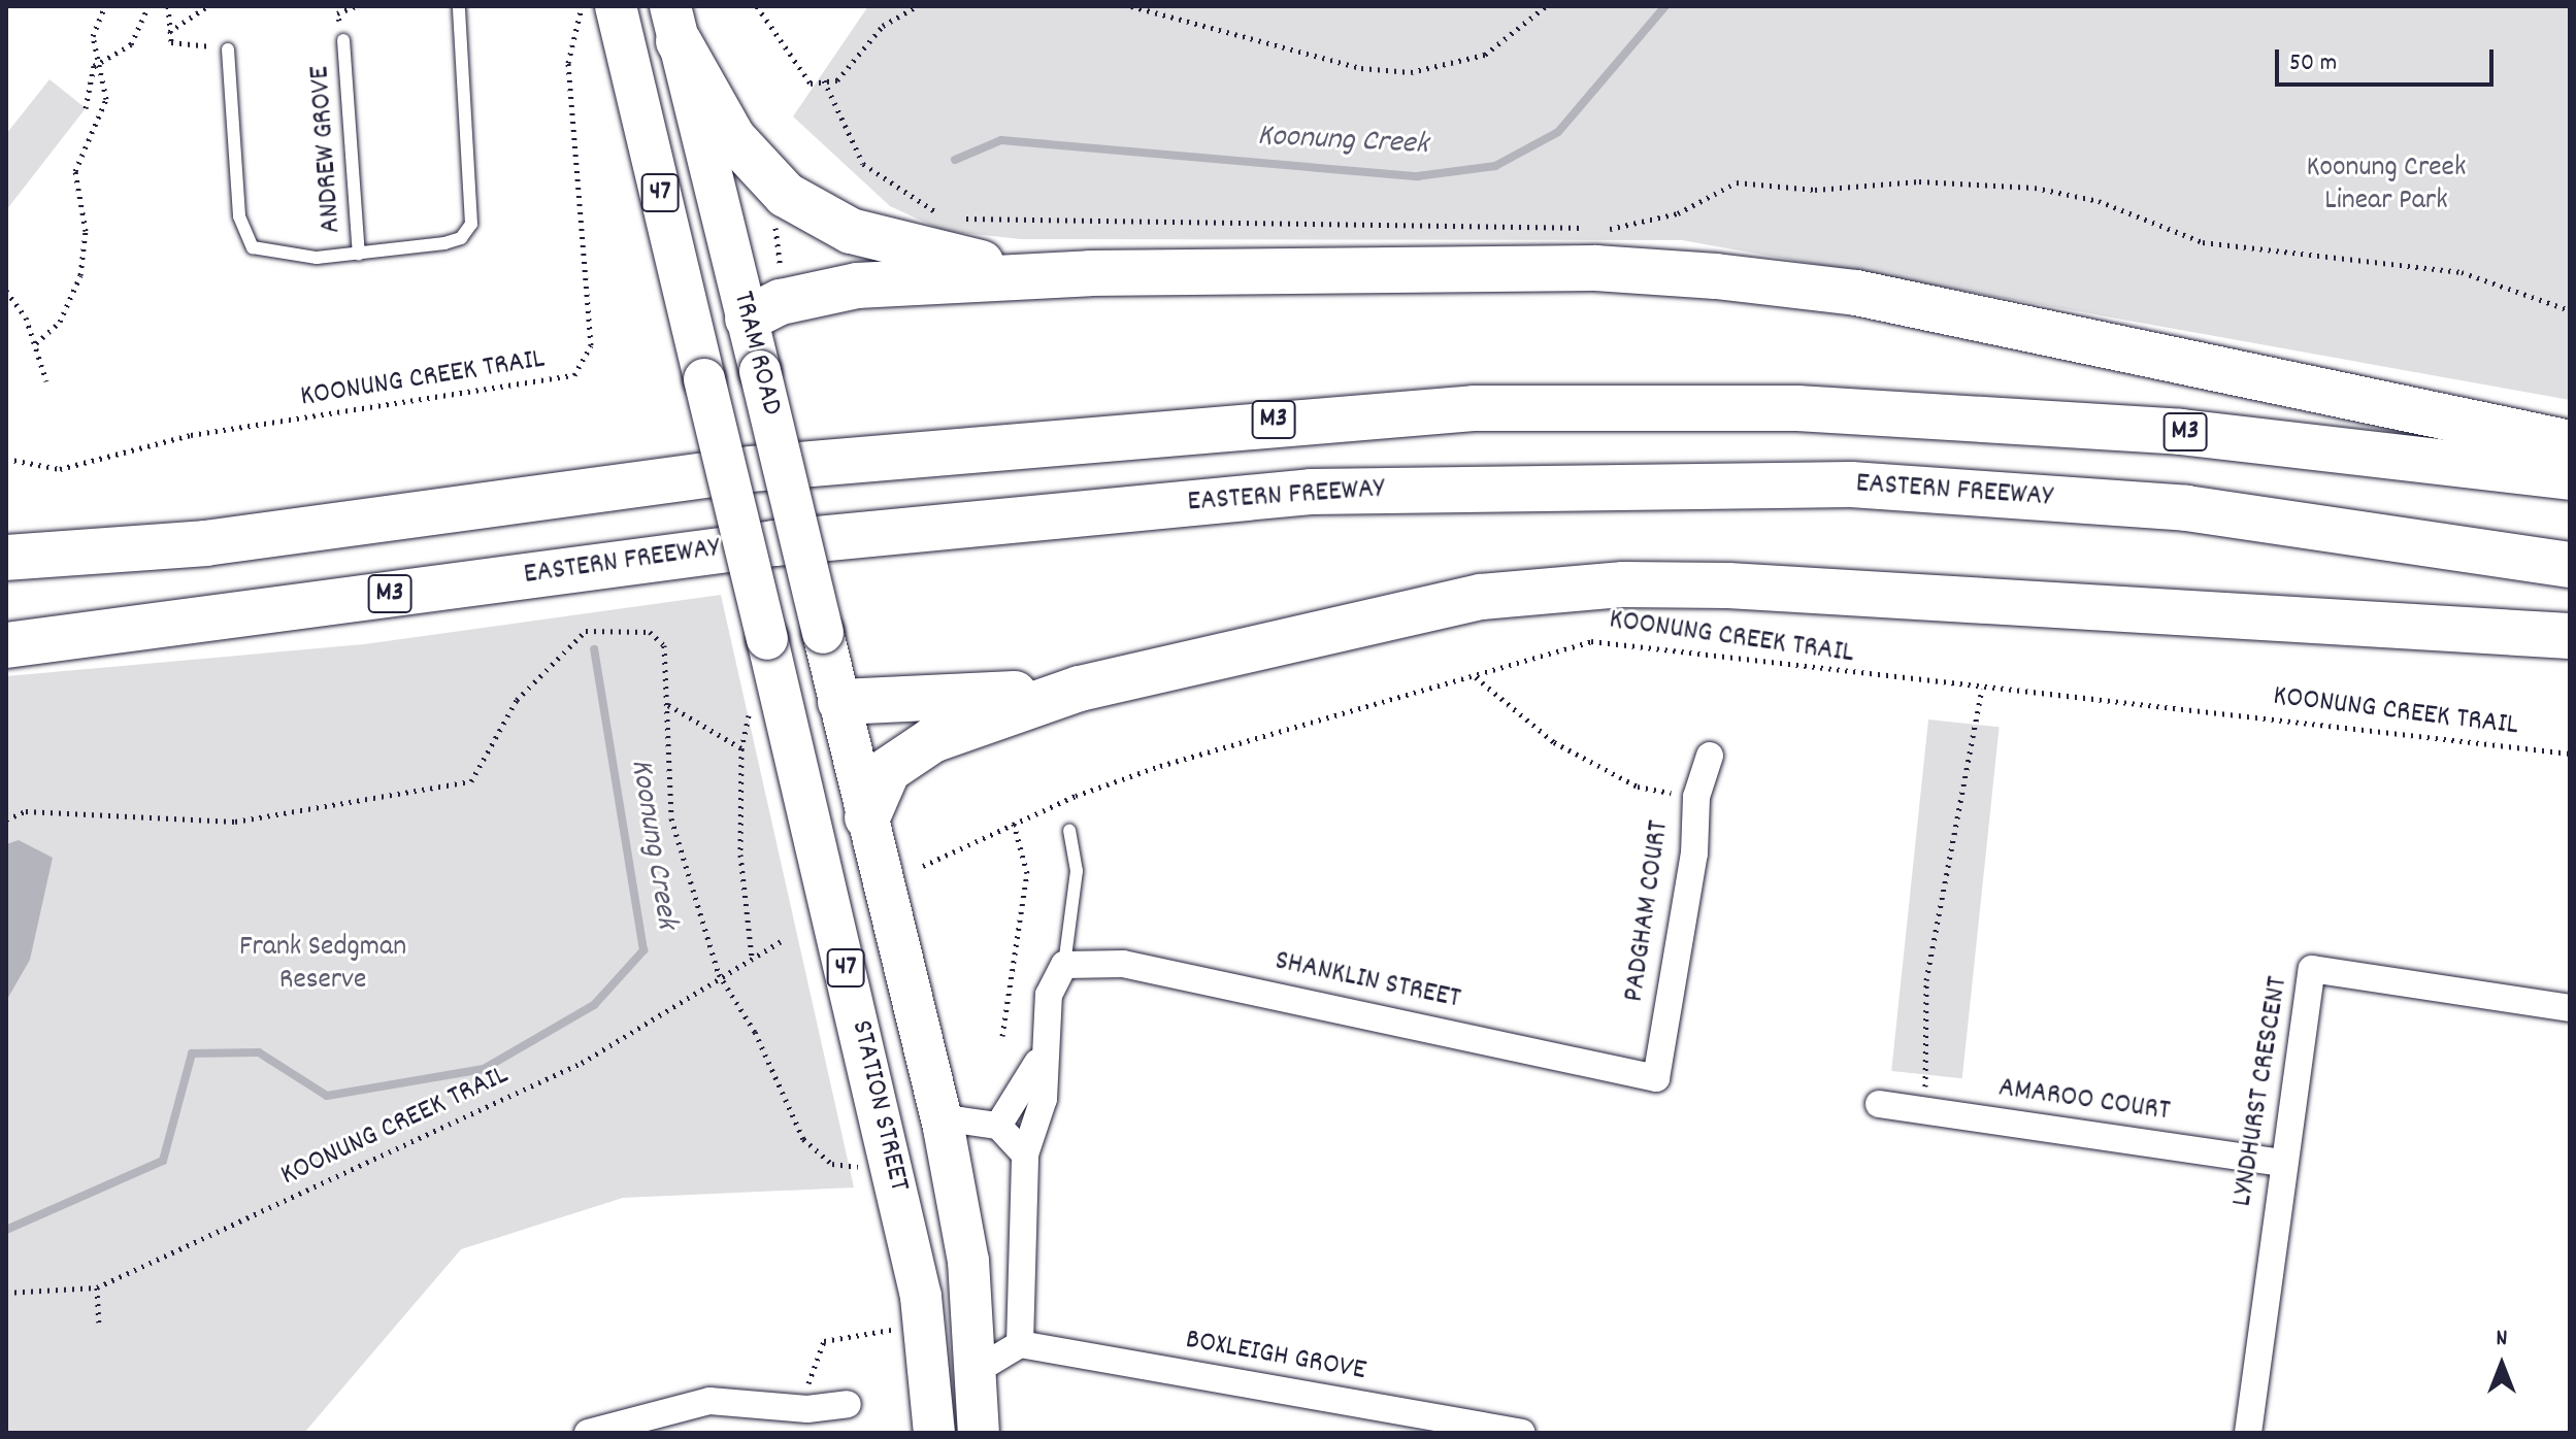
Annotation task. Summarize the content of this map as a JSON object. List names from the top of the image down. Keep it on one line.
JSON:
{"streets":{"highway":["M3","EASTERN FREEWAY"],"main road":["47","TRAM ROAD","STATION STREET"],"street":["PADGHAM COURT","SHANKLIN STREET","LYNDHURST CRESCENT","AMAROO COURT","BOXLEIGH GROVE"],"lane":["ANDREW GROVE"],"path":["KOONUNG CREEK TRAIL"]},"crossings":[["TRAM ROAD","STATION STREET"],["PADGHAM COURT","SHANKLIN STREET"],["LYNDHURST CRESCENT","AMAROO COURT"]],"water":["Koonung Creek"],"parks":["Koonung Creek Linear Park","Frank Sedgman Reserve"],"scale_bar":"50 m","north":"top"}
